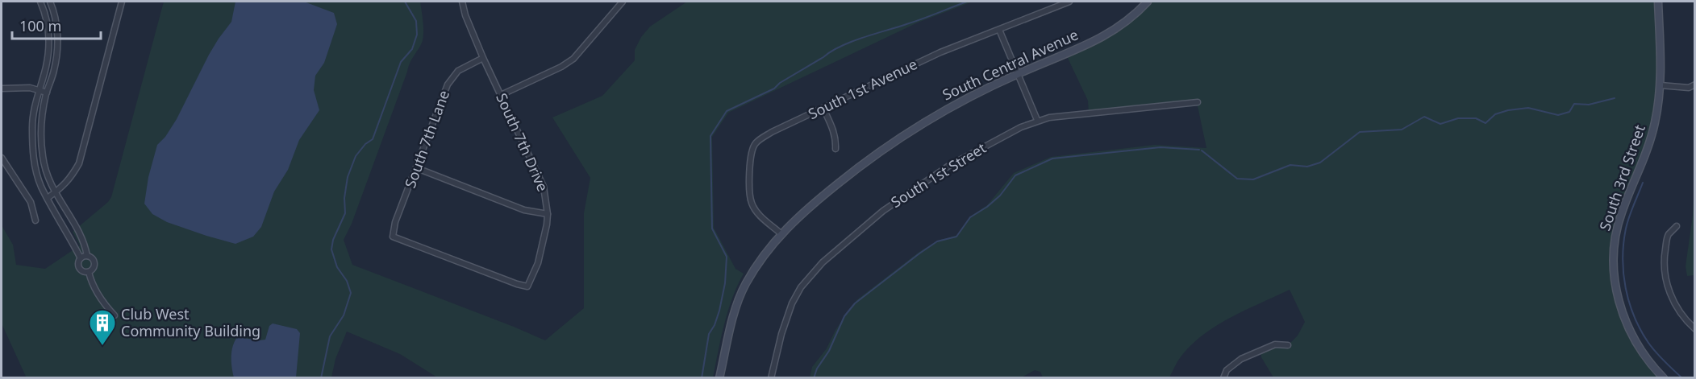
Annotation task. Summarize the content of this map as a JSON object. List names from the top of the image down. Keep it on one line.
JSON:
{"streets":{"street":["South Central Avenue","South 1st Avenue","South 7th Lane","South 7th Drive","South 1st Street","South 3rd Street"]},"crossings":[["South Central Avenue","South 1st Avenue"],["South 7th Lane","South 7th Drive"]],"places":{"building":["Club West Community Building"]},"scale_bar":"100 m"}
